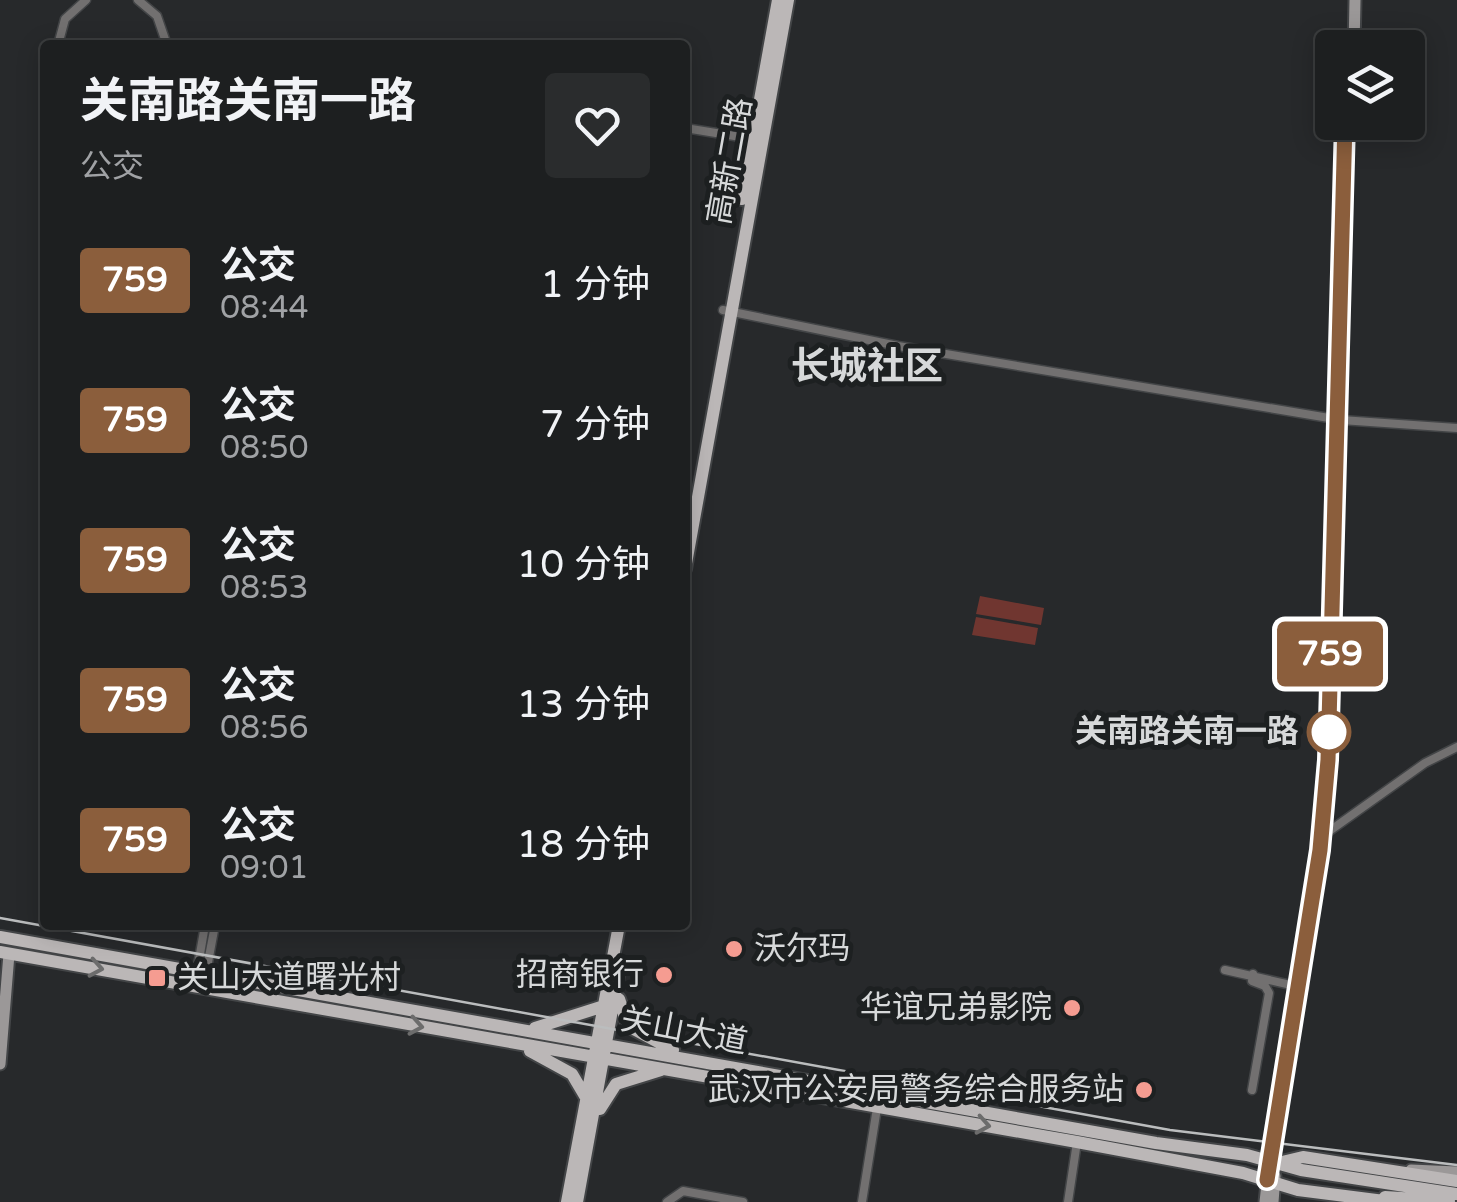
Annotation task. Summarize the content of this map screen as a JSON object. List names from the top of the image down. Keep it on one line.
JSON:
{"streets":{"main road":["高新二路","关山大道"]},"districts":["长城社区"],"places":{"other":["关南路关南一路","沃尔玛","招商银行","华谊兄弟影院","武汉市公安局警务综合服务站"],"transit":["关山大道曙光村"]},"lines":["bus line 759"],"page":{"on_map":"759","heading":["关南路关南一路","公交"],"list":[{"mark":"759","name":"公交","note":"08:44","value":"1 分钟"},{"mark":"759","name":"公交","note":"08:50","value":"7 分钟"},{"mark":"759","name":"公交","note":"08:53","value":"10 分钟"},{"mark":"759","name":"公交","note":"08:56","value":"13 分钟"},{"mark":"759","name":"公交","note":"09:01","value":"18 分钟"}]}}
